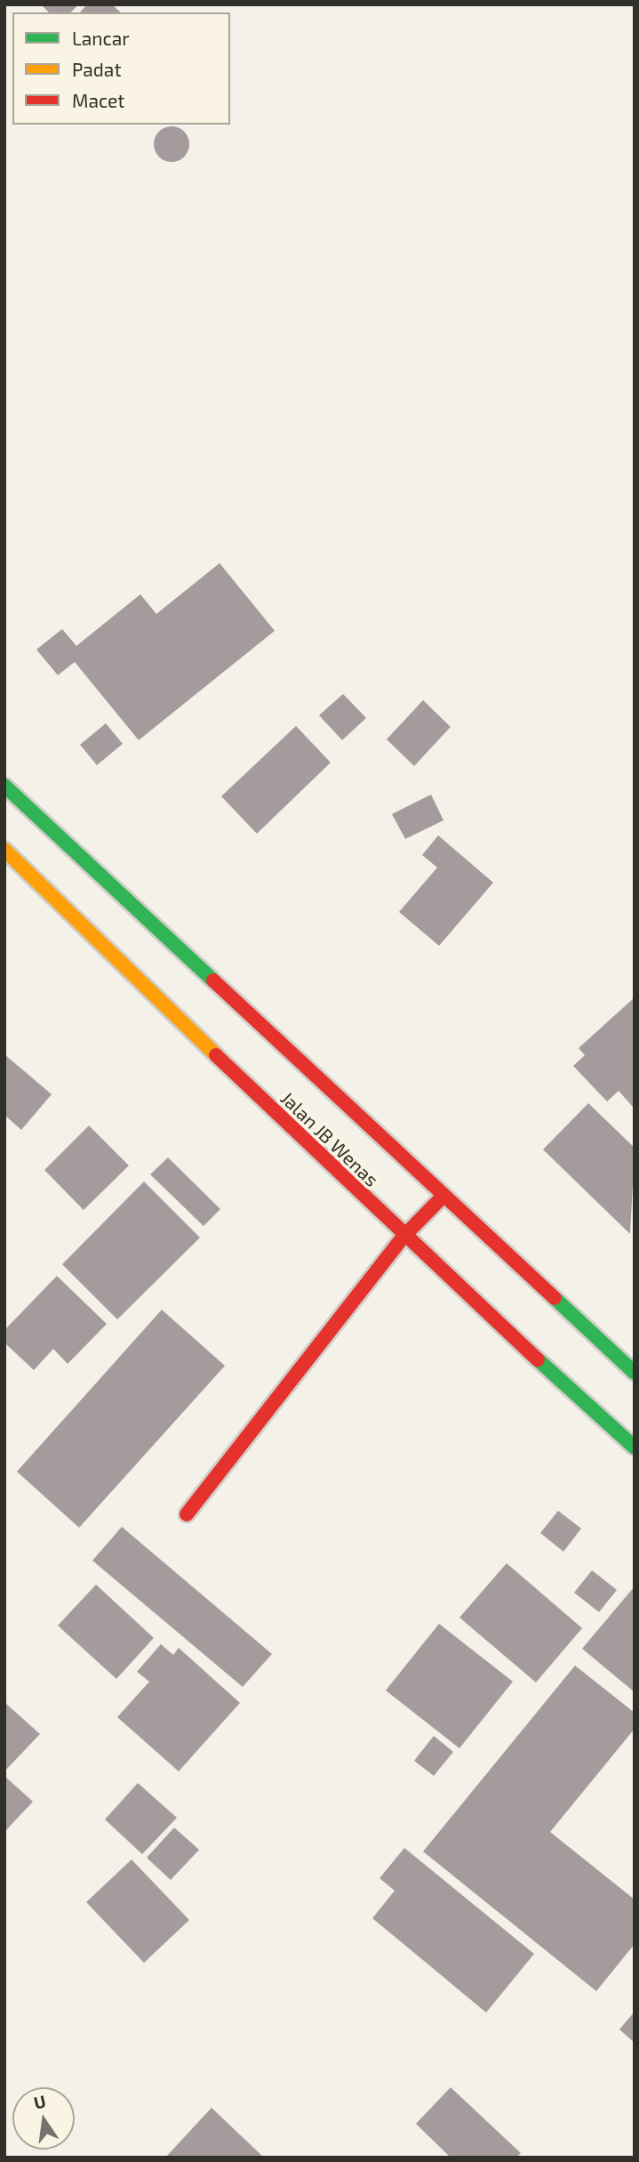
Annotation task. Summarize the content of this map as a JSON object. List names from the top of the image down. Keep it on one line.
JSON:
{"streets":{"main road":["Jalan JB Wenas"]},"legend":["Lancar","Padat","Macet"],"north":"top"}
